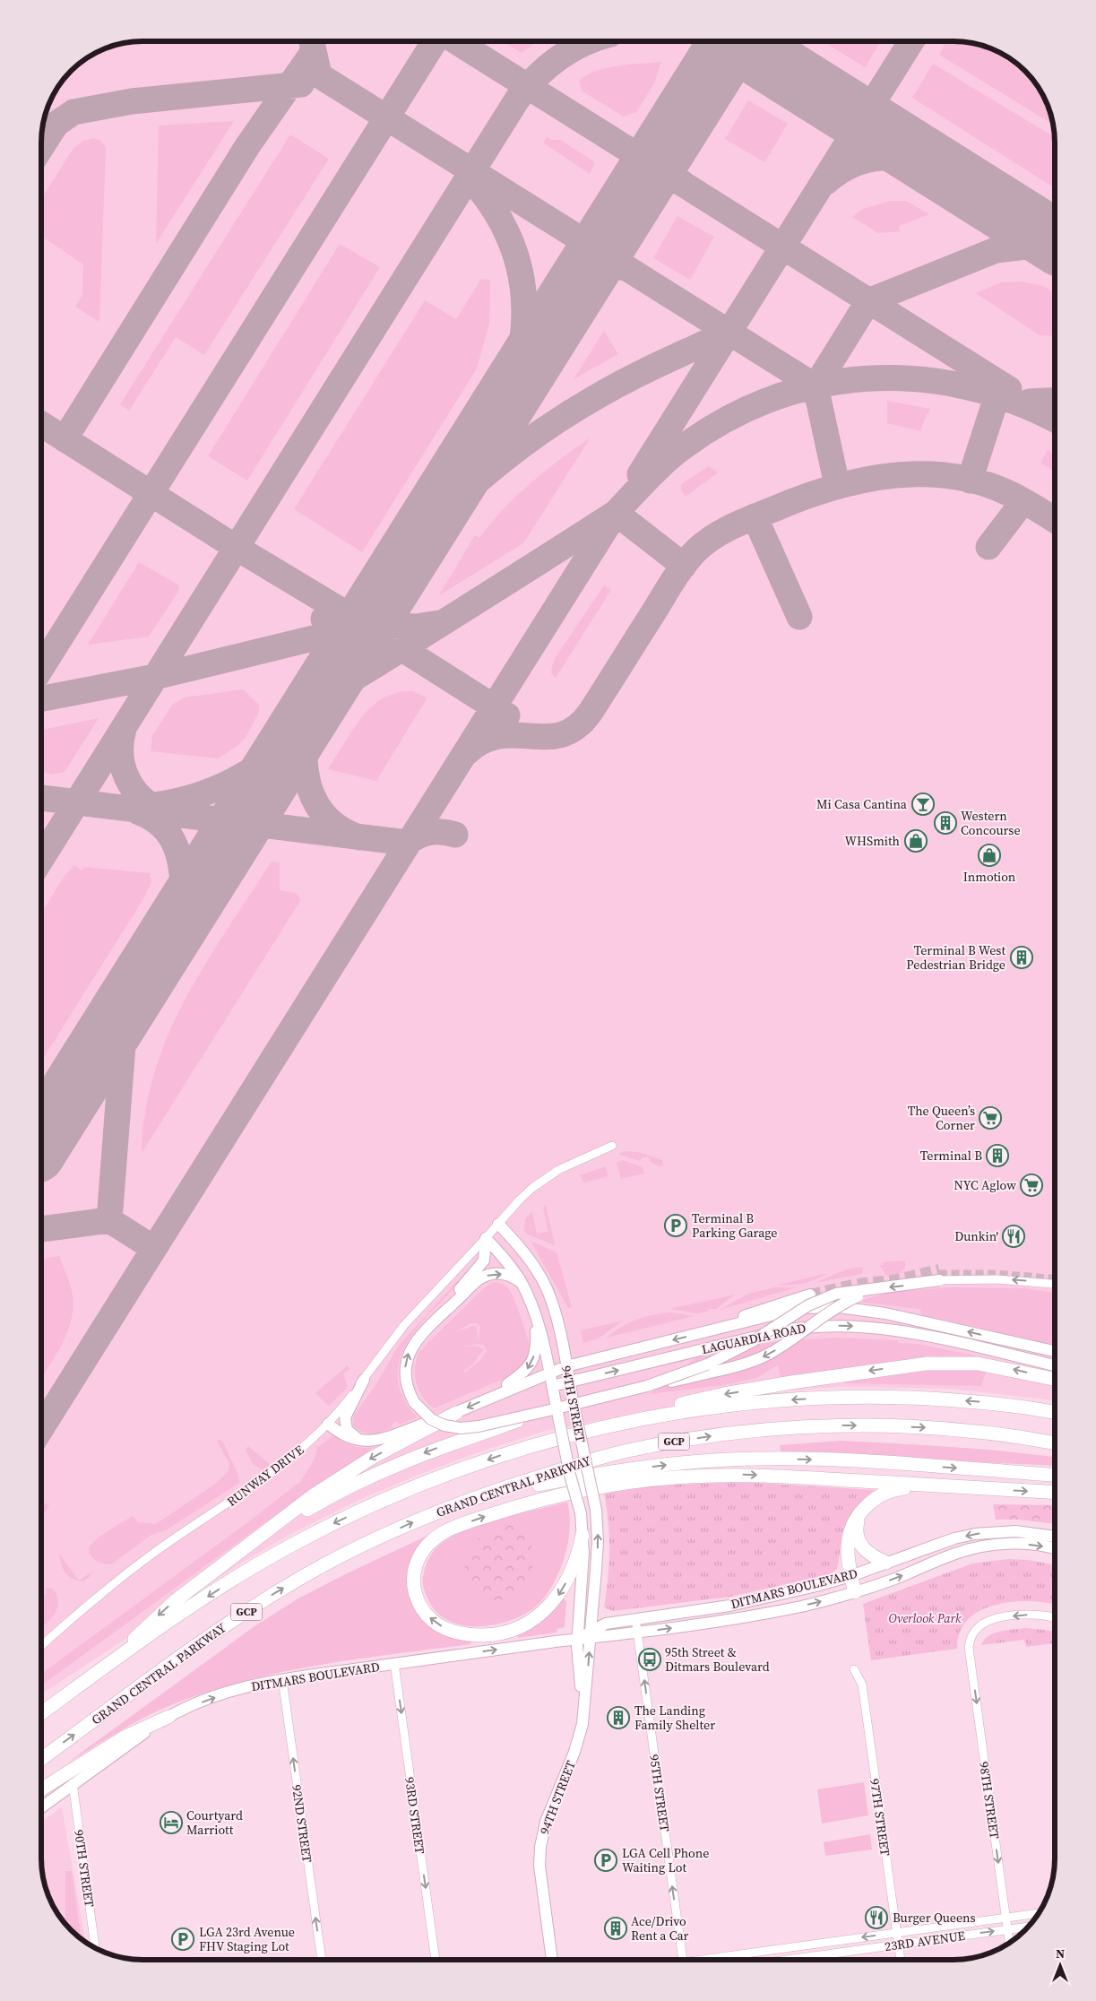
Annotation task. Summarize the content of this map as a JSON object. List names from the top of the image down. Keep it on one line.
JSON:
{"streets":{"highway":["GCP","GRAND CENTRAL PARKWAY"],"street":["LAGUARDIA ROAD","94TH STREET","RUNWAY DRIVE","DITMARS BOULEVARD","95TH STREET","98TH STREET","93RD STREET","97TH STREET","92ND STREET","90TH STREET","23RD AVENUE"]},"crossings":[["LAGUARDIA ROAD","94TH STREET"],["94TH STREET","RUNWAY DRIVE"],["94TH STREET","DITMARS BOULEVARD"],["DITMARS BOULEVARD","95TH STREET"],["DITMARS BOULEVARD","93RD STREET"],["DITMARS BOULEVARD","92ND STREET"],["DITMARS BOULEVARD","90TH STREET"],["98TH STREET","23RD AVENUE"],["97TH STREET","23RD AVENUE"]],"one_way":["95TH STREET","98TH STREET","93RD STREET","92ND STREET"],"parks":["Overlook Park"],"places":{"bar":["Mi Casa Cantina"],"building":["Western Concourse","Terminal B West Pedestrian Bridge","Terminal B","The Landing Family Shelter","Ace/Drivo Rent a Car"],"shop":["WHSmith","Inmotion"],"supermarket":["The Queen’s Corner","NYC Aglow"],"parking":["Terminal B Parking Garage","LGA Cell Phone Waiting Lot","LGA 23rd Avenue FHV Staging Lot"],"restaurant":["Dunkin'","Burger Queens"],"bus stop":["95th Street & Ditmars Boulevard"],"hotel":["Courtyard Marriott"]},"north":"top"}
